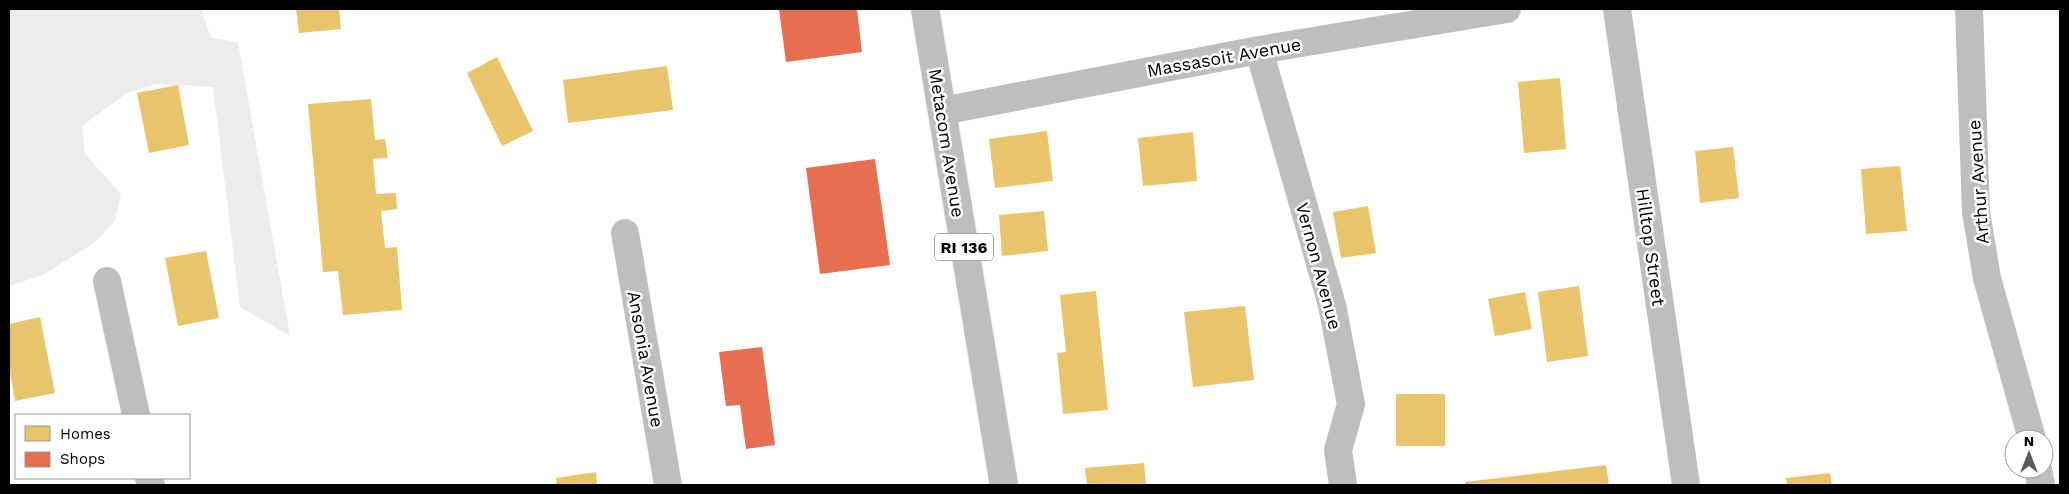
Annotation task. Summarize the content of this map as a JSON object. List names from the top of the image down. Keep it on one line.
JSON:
{"streets":{"street":["Massasoit Avenue","Metacom Avenue","Arthur Avenue","RI 136","Hilltop Street","Vernon Avenue","Ansonia Avenue"]},"crossings":[["Massasoit Avenue","Metacom Avenue"],["Massasoit Avenue","Vernon Avenue"]],"legend":["Homes","Shops"],"north":"top"}
